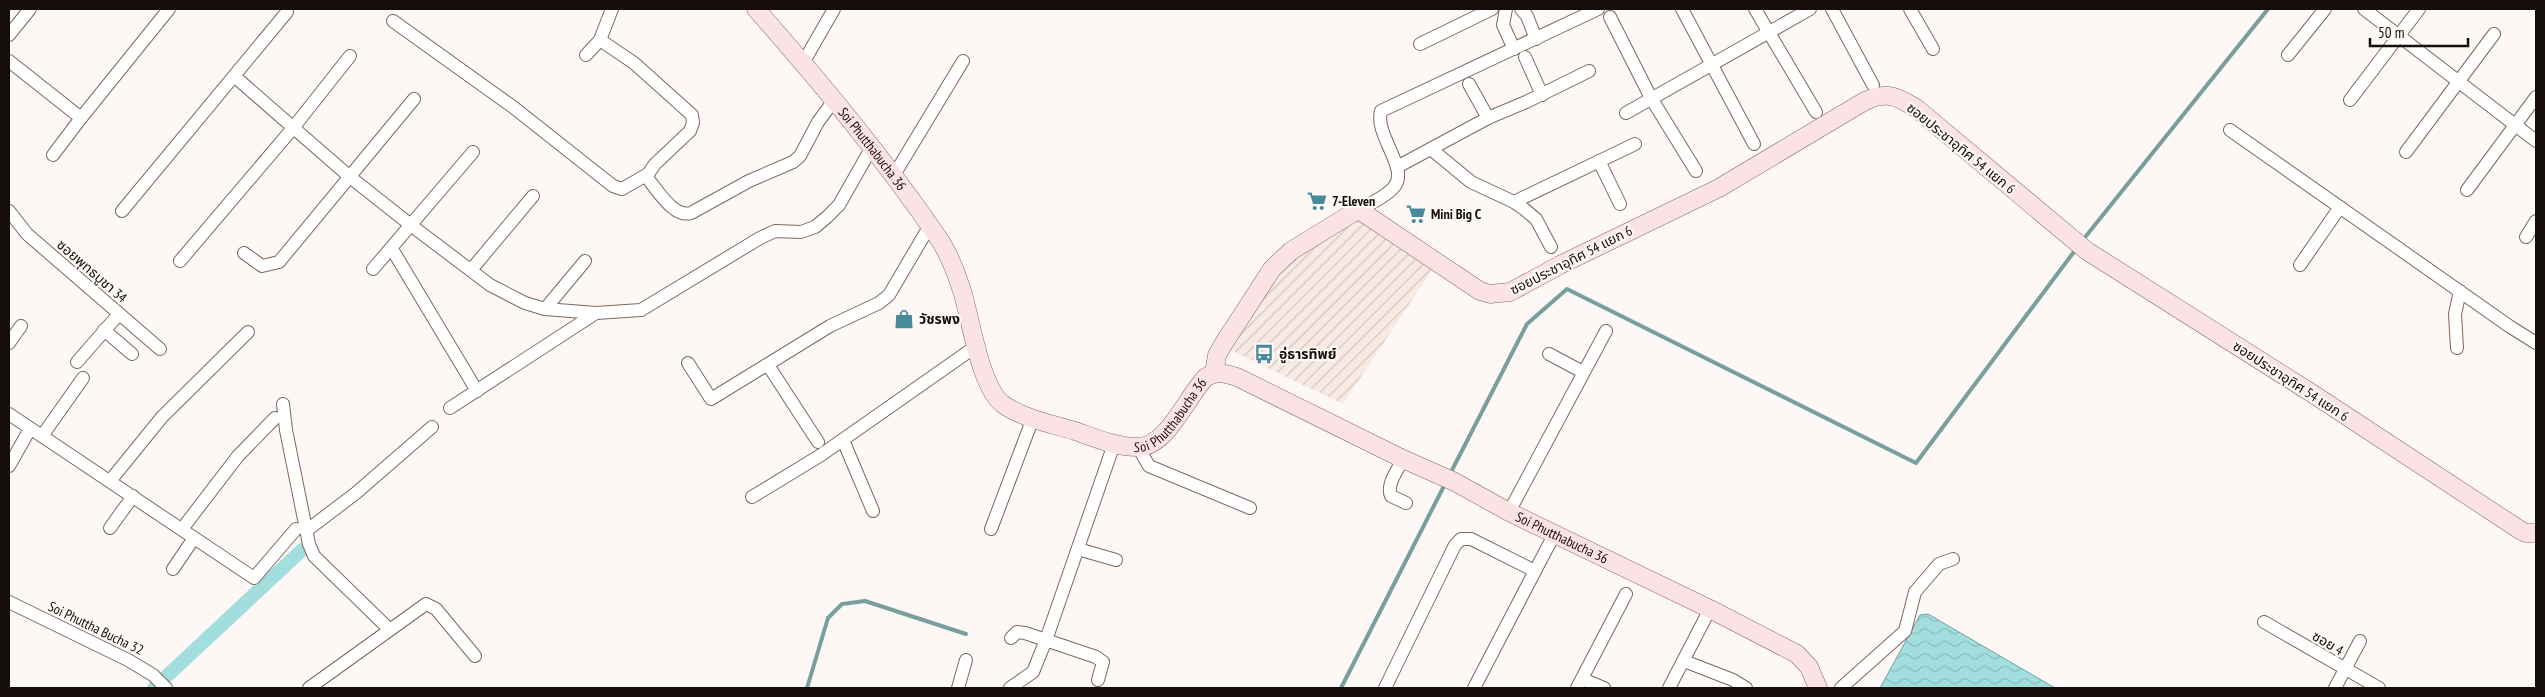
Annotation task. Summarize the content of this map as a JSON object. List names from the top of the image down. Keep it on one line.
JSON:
{"streets":{"street":["ซอยประชาอุทิศ 54 แยก 6","Soi Phutthabucha 36","ซอยพุทธบูชา 34","Soi Phuttha Bucha 32","ซอย 4"]},"places":{"supermarket":["7-Eleven","Mini Big C"],"shop":["วัชรพง"],"bus stop":["อู่ธารทิพย์"]},"scale_bar":"50 m"}
